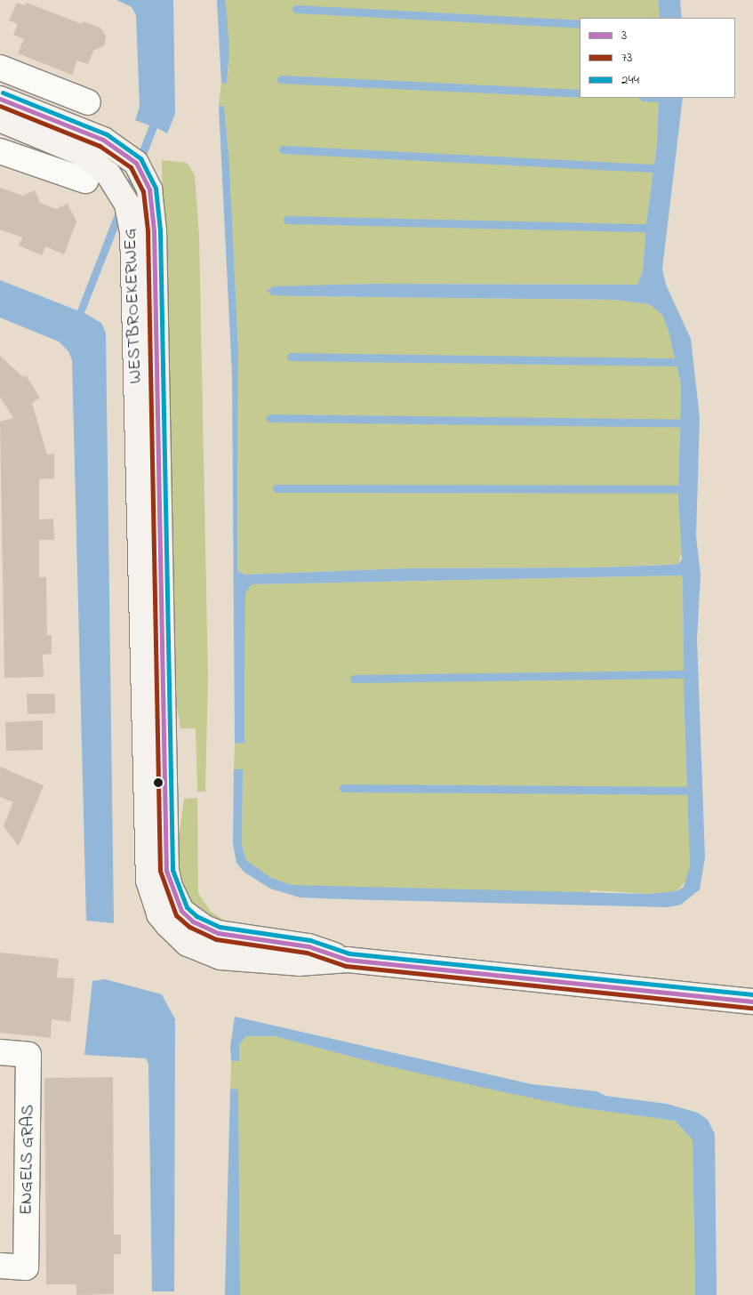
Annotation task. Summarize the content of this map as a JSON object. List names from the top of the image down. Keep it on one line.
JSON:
{"streets":{"main road":["WESTBROEKERWEG"],"street":["ENGELS GRAS"]},"lines":["transit line 244","transit line 3","transit line 73"],"legend":["3","73","244"]}
